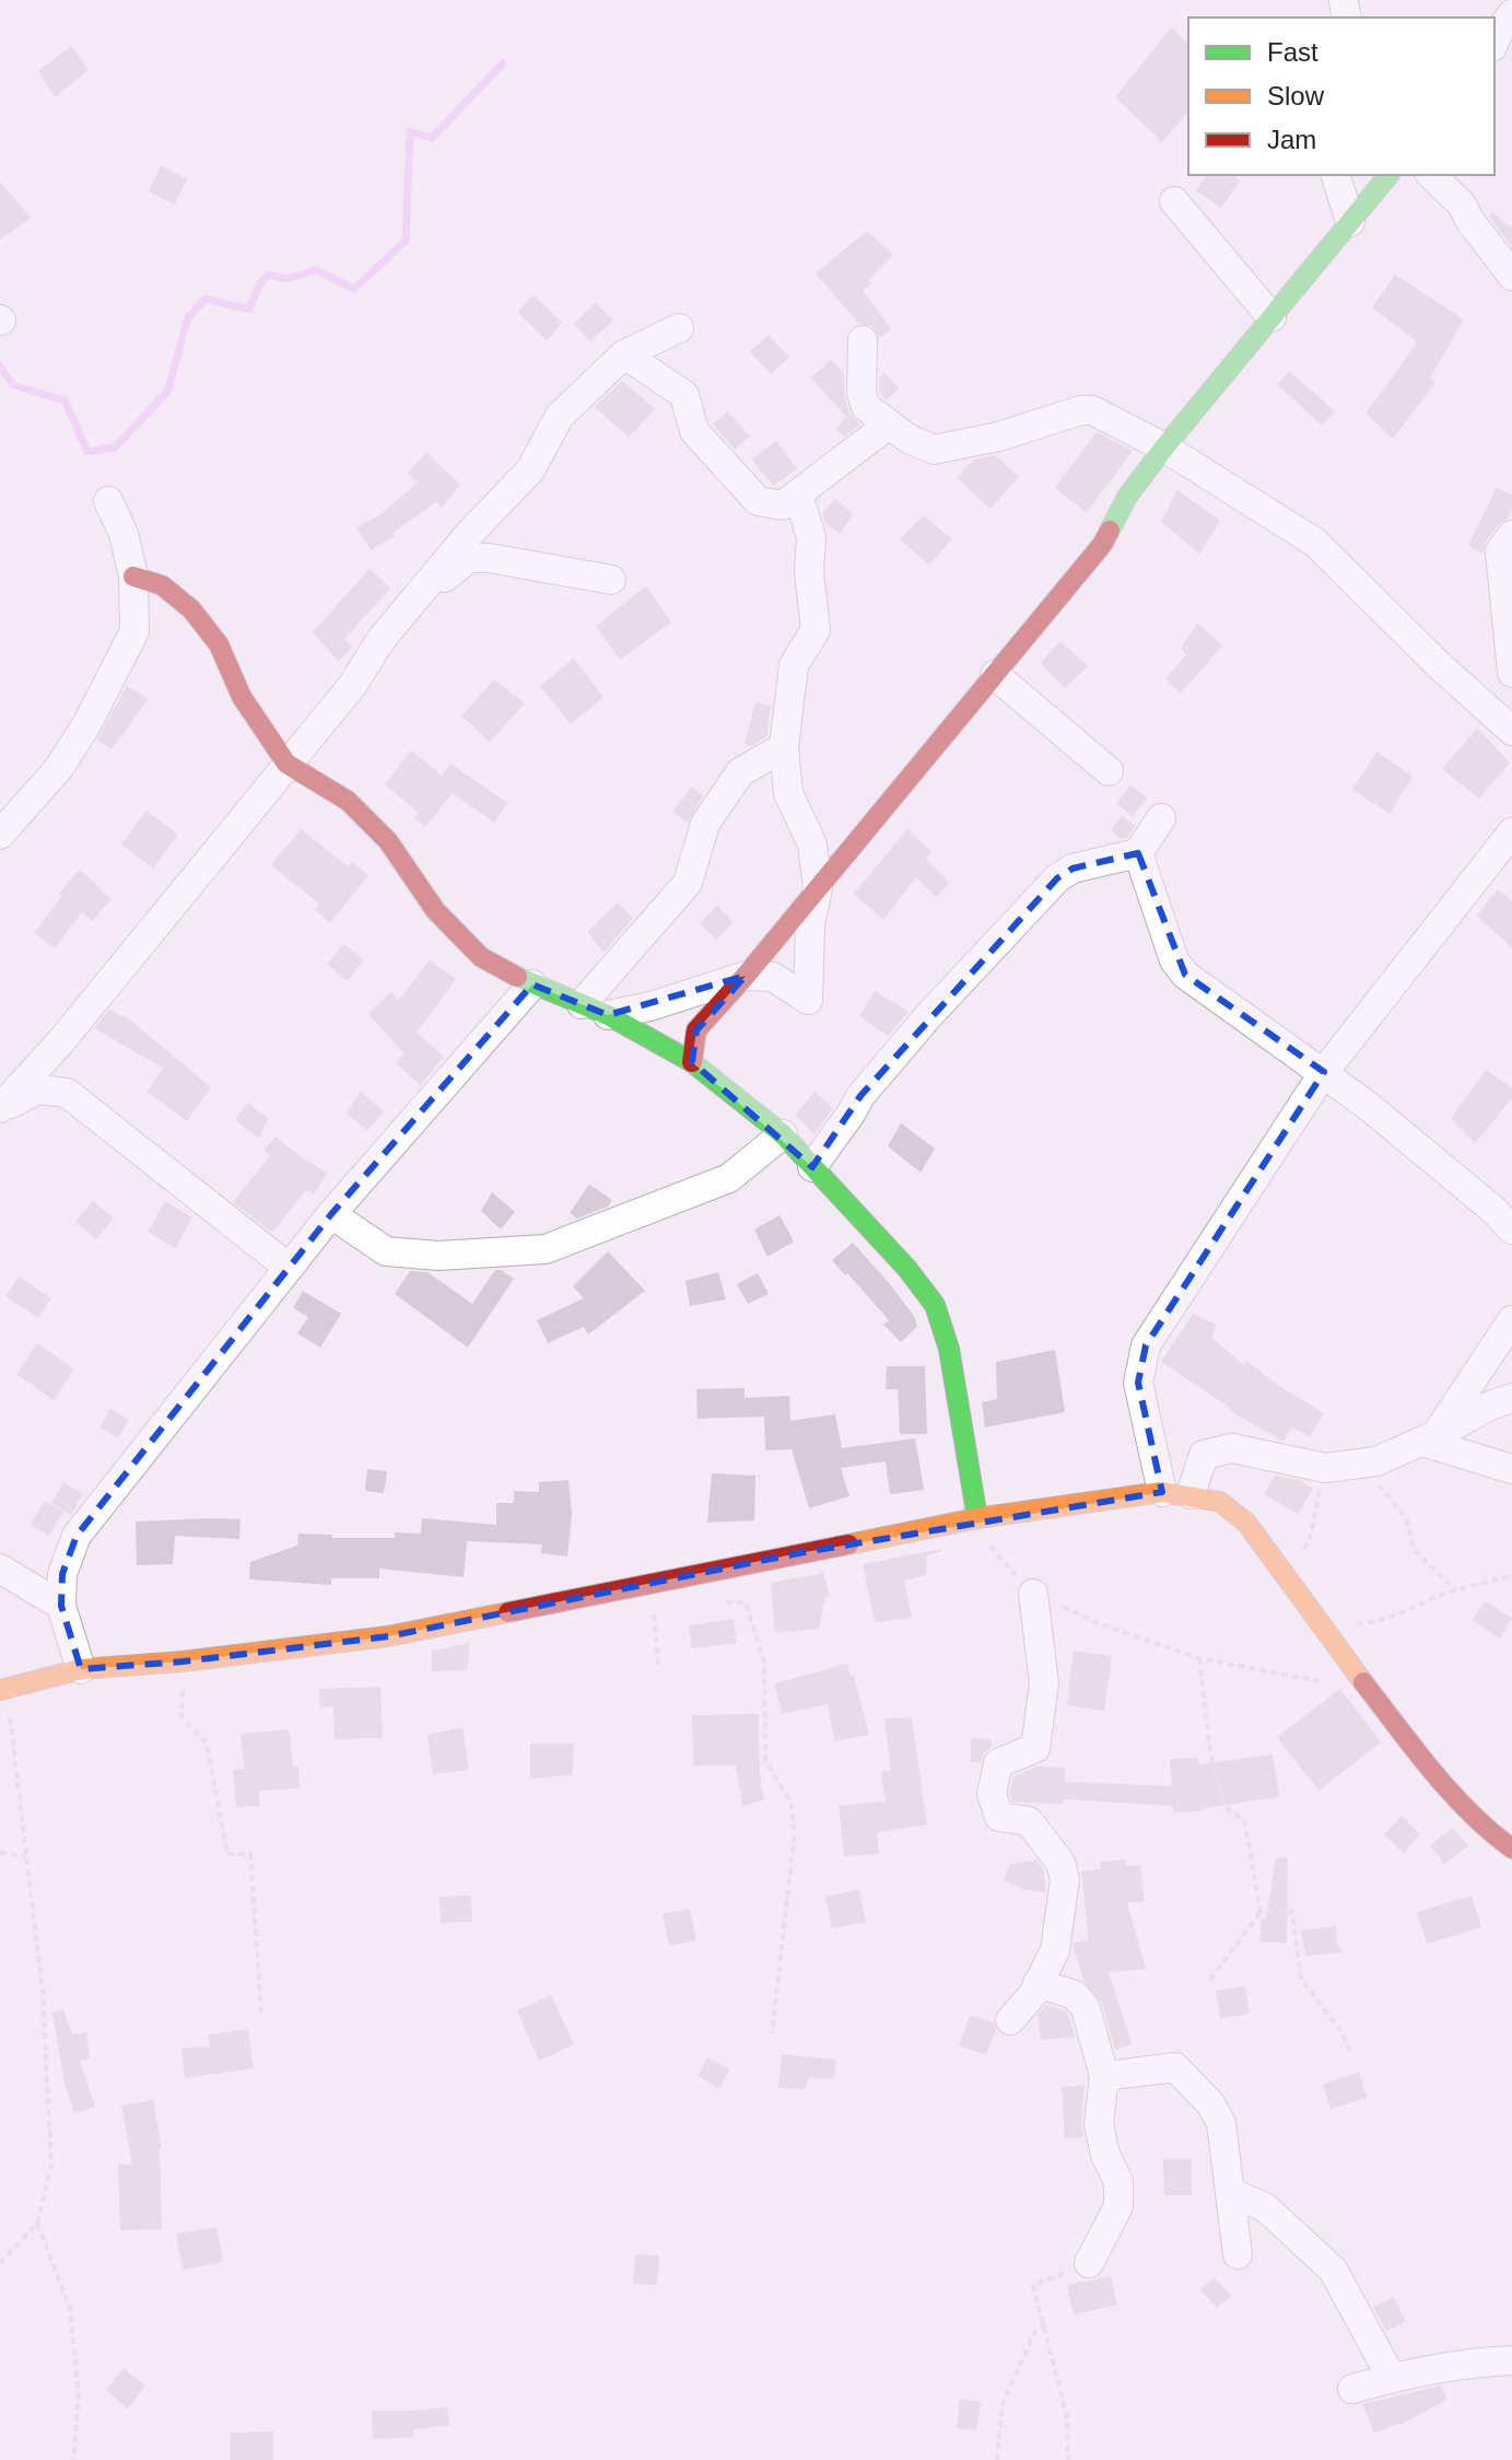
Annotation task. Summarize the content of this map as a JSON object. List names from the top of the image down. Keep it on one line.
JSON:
{"legend":["Fast","Slow","Jam"]}
